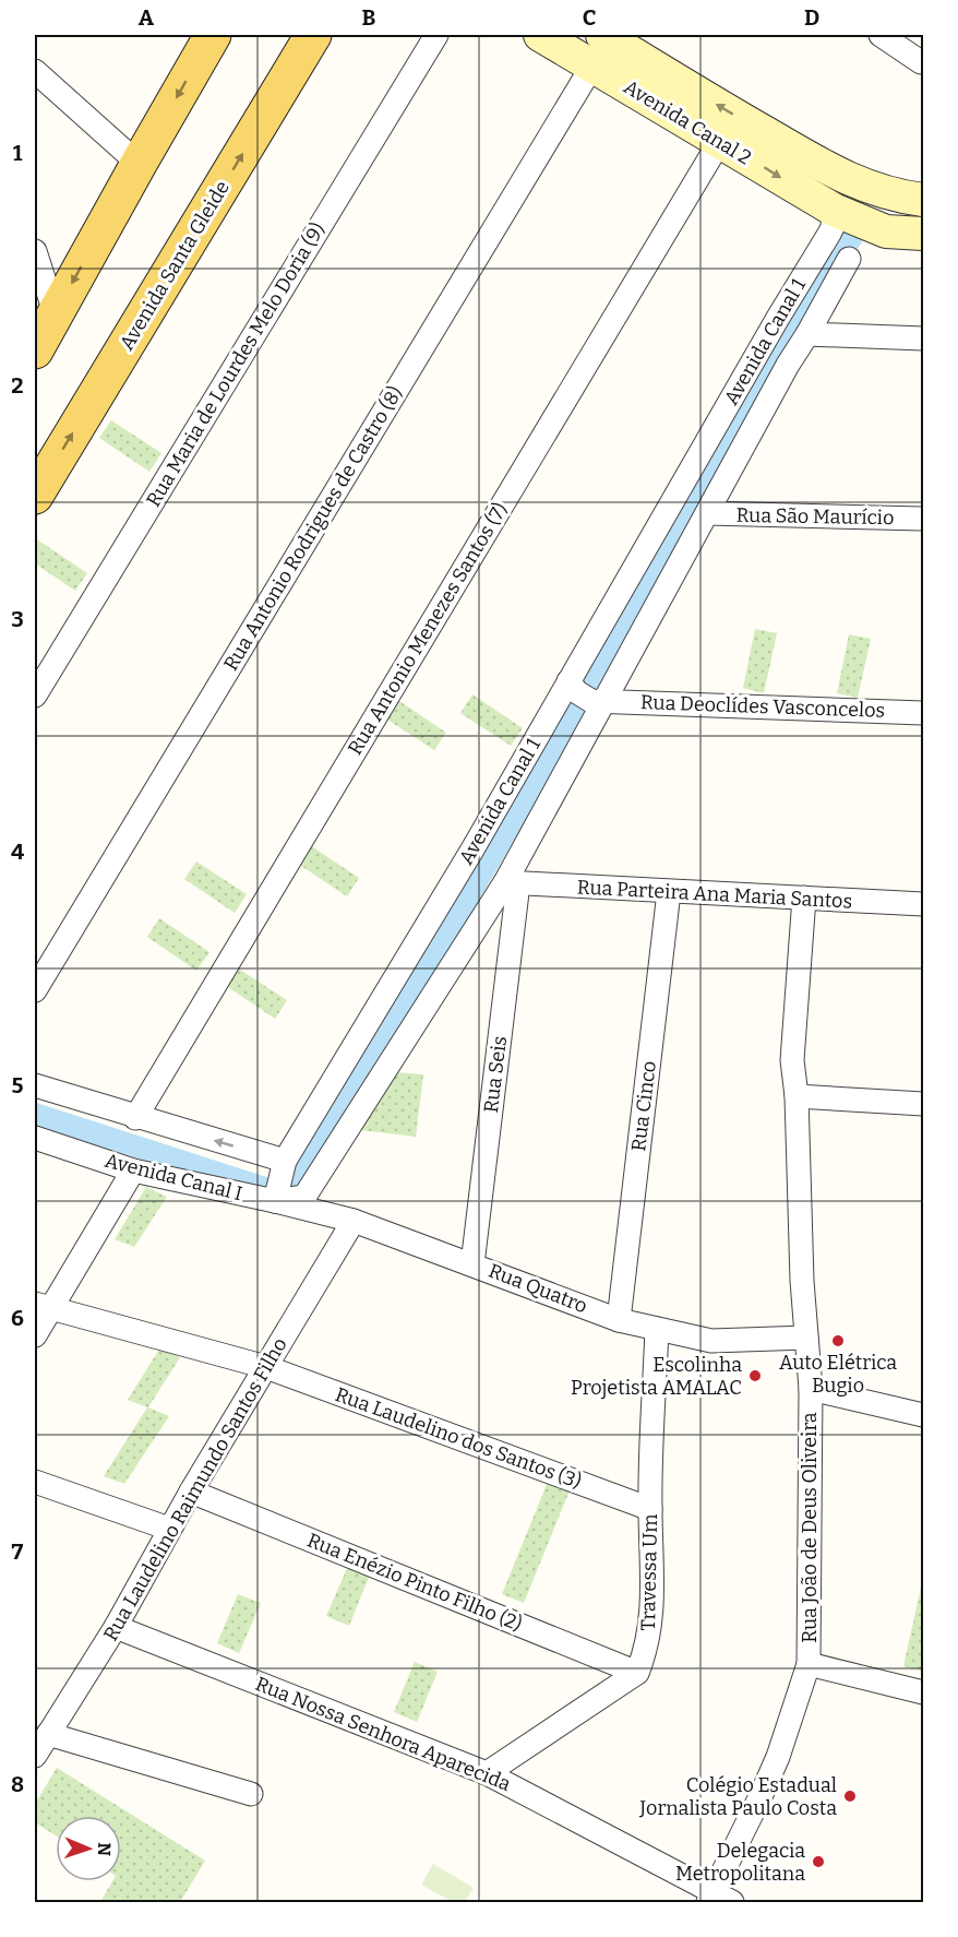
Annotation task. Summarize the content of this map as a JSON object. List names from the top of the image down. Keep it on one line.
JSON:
{"streets":{"main road":["Avenida Canal 2","Avenida Santa Gleide"],"street":["Avenida Canal 1","Rua Maria de Lourdes Melo Doria (9)","Rua São Maurício","Rua Antonio Rodrigues de Castro (8)","Rua Antonio Menezes Santos (7)","Rua Deoclídes Vasconcelos","Rua Parteira Ana Maria Santos","Rua Seis","Rua Cinco","Avenida Canal I","Rua Quatro","Rua Laudelino dos Santos (3)","Rua Laudelino Raimundo Santos Filho","Rua João de Deus Oliveira","Travessa Um","Rua Enézio Pinto Filho (2)","Rua Nossa Senhora Aparecida"]},"crossings":[["Avenida Canal 2","Avenida Canal 1"],["Avenida Canal 2","Rua Antonio Rodrigues de Castro (8)"],["Avenida Canal 2","Rua Antonio Menezes Santos (7)"],["Avenida Canal 1","Rua São Maurício"],["Avenida Canal 1","Rua Deoclídes Vasconcelos"],["Avenida Canal 1","Rua Parteira Ana Maria Santos"],["Avenida Canal 1","Rua Seis"],["Avenida Canal 1","Avenida Canal I"],["Avenida Canal 1","Rua Quatro"],["Rua Parteira Ana Maria Santos","Rua Seis"],["Rua Parteira Ana Maria Santos","Rua Cinco"],["Rua Parteira Ana Maria Santos","Rua João de Deus Oliveira"],["Rua Seis","Rua Quatro"],["Rua Cinco","Rua Quatro"],["Avenida Canal I","Rua Quatro"],["Rua Quatro","Rua Laudelino Raimundo Santos Filho"],["Rua Quatro","Rua João de Deus Oliveira"],["Rua Quatro","Travessa Um"],["Rua Laudelino dos Santos (3)","Rua Laudelino Raimundo Santos Filho"],["Rua Laudelino dos Santos (3)","Travessa Um"],["Rua Laudelino Raimundo Santos Filho","Rua Enézio Pinto Filho (2)"],["Rua Laudelino Raimundo Santos Filho","Rua Nossa Senhora Aparecida"],["Rua João de Deus Oliveira","Rua Nossa Senhora Aparecida"],["Travessa Um","Rua Enézio Pinto Filho (2)"]],"places":["Auto Elétrica Bugio","Escolinha Projetista AMALAC","Colégio Estadual Jornalista Paulo Costa","Delegacia Metropolitana"],"north":"right","grid":{"columns":["A","B","C","D"],"rows":["1","2","3","4","5","6","7","8"]}}
